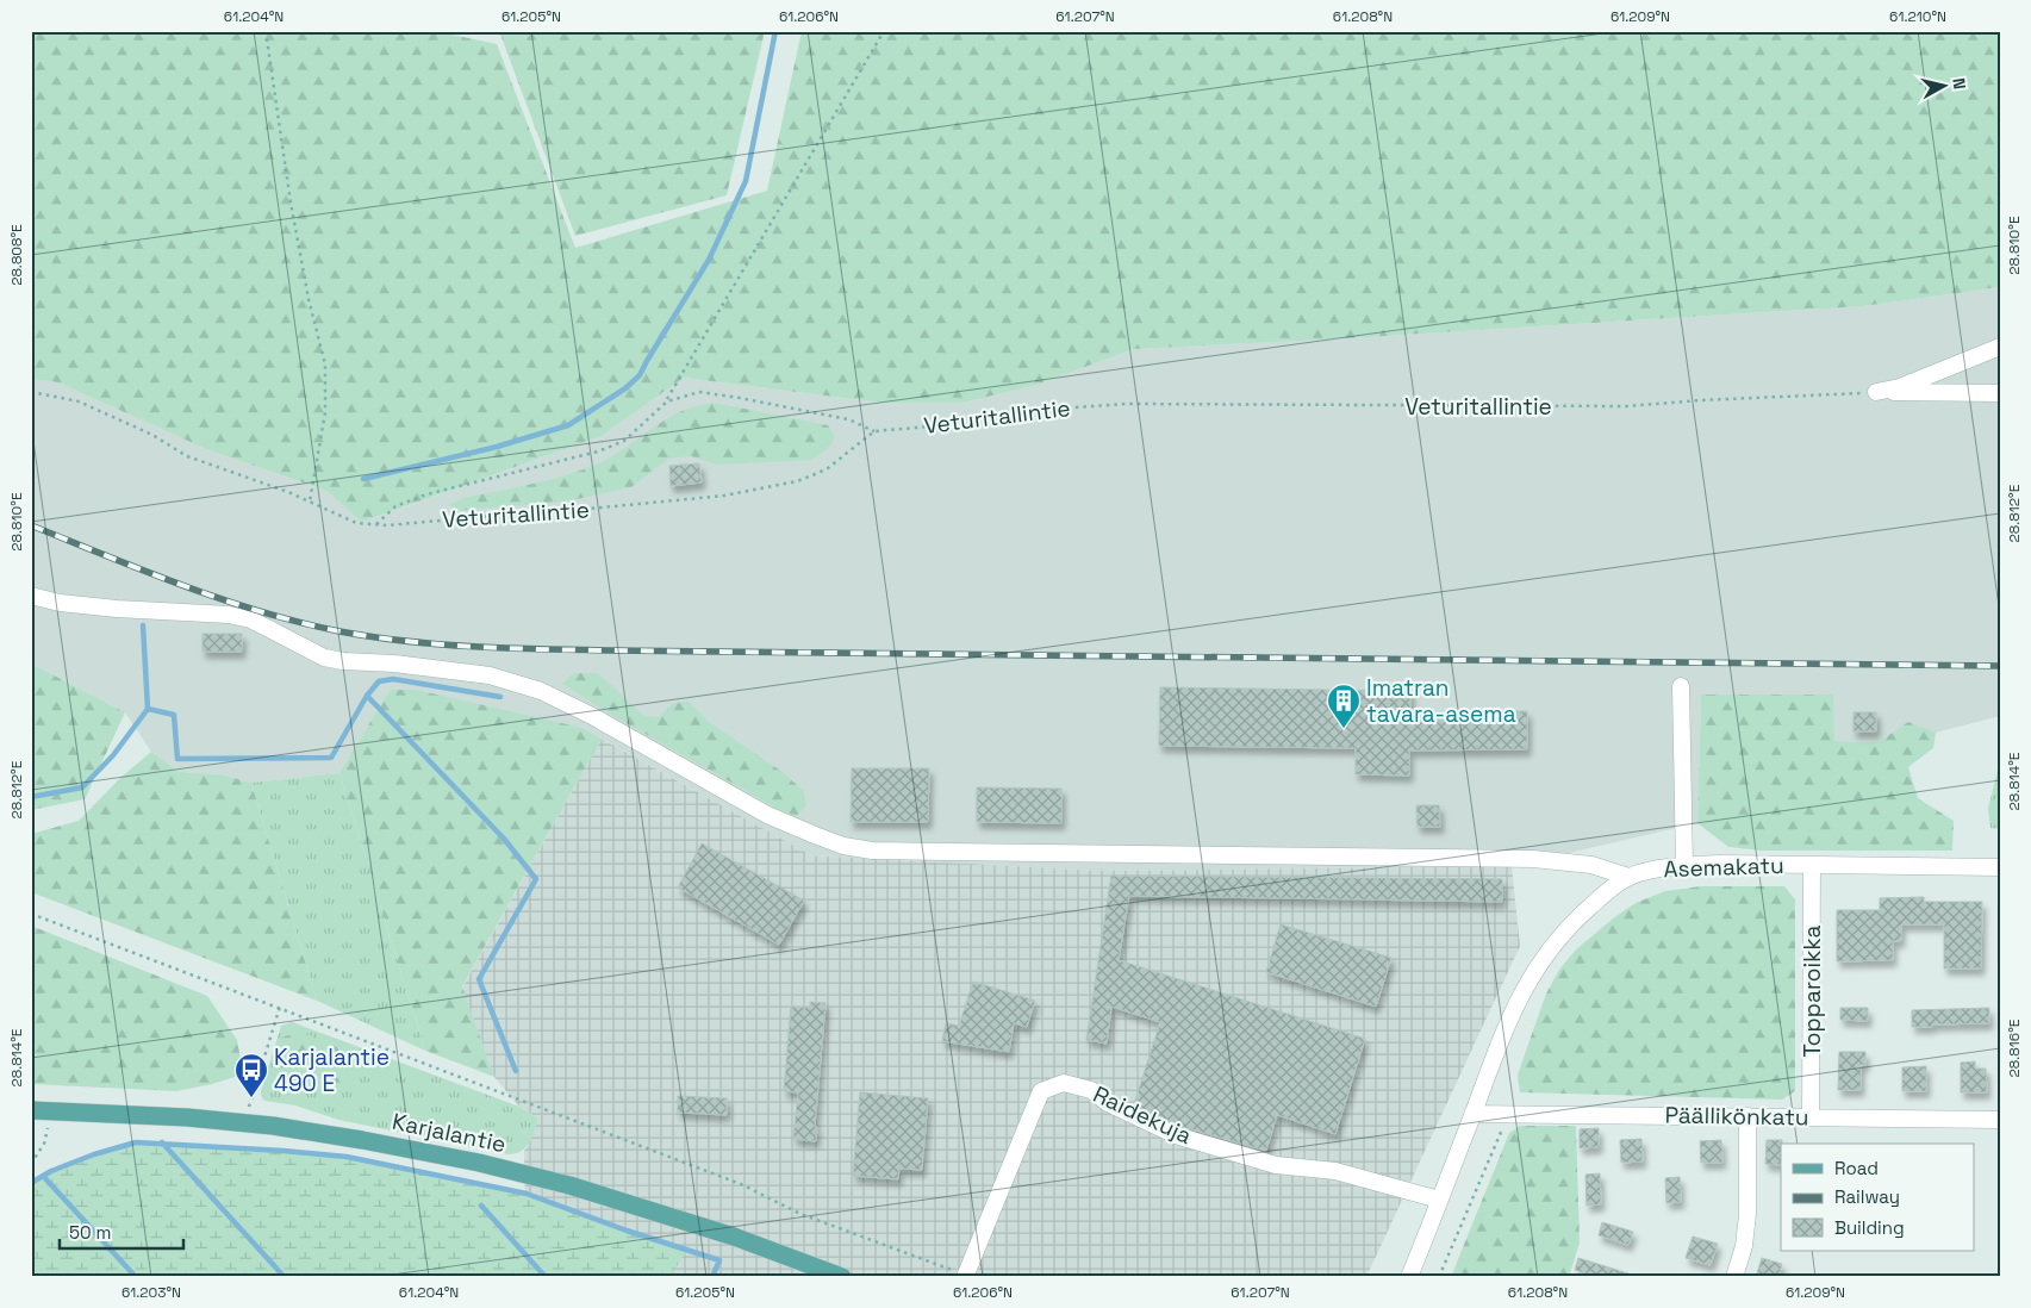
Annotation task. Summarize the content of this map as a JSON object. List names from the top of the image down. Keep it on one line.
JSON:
{"streets":{"main road":["Karjalantie"],"street":["Asemakatu","Topparoikka","Raidekuja","Päällikönkatu"],"path":["Veturitallintie"]},"crossings":[["Asemakatu","Topparoikka"],["Asemakatu","Raidekuja"],["Asemakatu","Päällikönkatu"],["Topparoikka","Päällikönkatu"]],"places":{"building":["Imatran tavara-asema"],"bus stop":["Karjalantie 490 E"]},"legend":["Road","Railway","Building"],"scale_bar":"50 m","north":"right","coordinates":["61.204°N","61.205°N","61.206°N","61.207°N","61.208°N","61.209°N","61.210°N","28.810°E","28.808°E","28.812°E","28.814°E","28.816°E","61.203°N"]}
